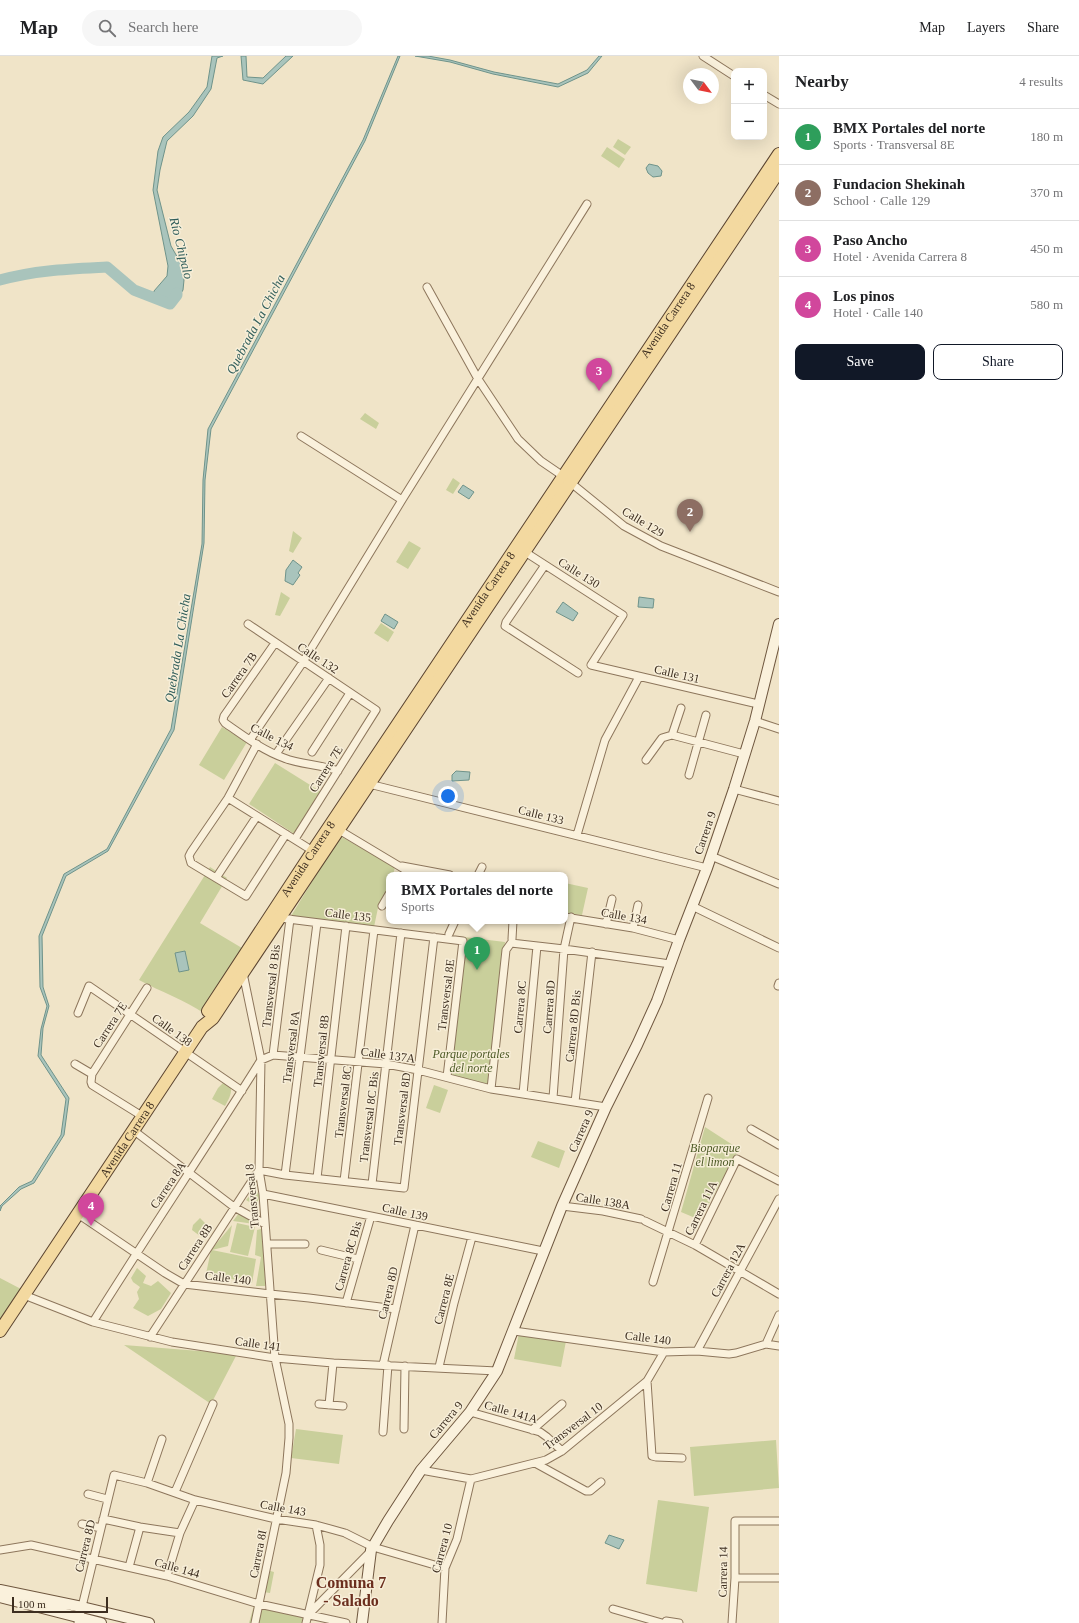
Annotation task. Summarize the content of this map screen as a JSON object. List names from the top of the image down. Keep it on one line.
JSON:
{"streets":{"main road":["Avenida Carrera 8"],"street":["Calle 129","Calle 130","Calle 132","Calle 131","Carrera 7B","Calle 134","Carrera 7E","Calle 133","Carrera 9","Calle 135","Transversal 8 Bis","Transversal 8E","Carrera 8C","Carrera 8D","Carrera 8D Bis","Calle 138","Transversal 8A","Transversal 8B","Calle 137A","Transversal 8C","Transversal 8D","Transversal 8C Bis","Carrera 8A","Carrera 11","Transversal 8","Calle 138A","Carrera 11A","Calle 139","Carrera 8B","Carrera 8C Bis","Carrera 12A","Calle 140","Carrera 8E","Calle 141","Calle 141A","Transversal 10","Calle 143","Carrera 10","Carrera 8I","Calle 144","Carrera 14"]},"crossings":[["Avenida Carrera 8","Calle 129"],["Avenida Carrera 8","Calle 130"],["Avenida Carrera 8","Calle 133"],["Avenida Carrera 8","Calle 135"],["Avenida Carrera 8","Transversal 8 Bis"],["Avenida Carrera 8","Calle 138"],["Avenida Carrera 8","Transversal 8"],["Avenida Carrera 8","Calle 140"],["Avenida Carrera 8","Calle 141"],["Calle 130","Calle 131"],["Calle 132","Carrera 7B"],["Calle 132","Carrera 7E"],["Calle 131","Carrera 9"],["Carrera 7B","Calle 134"],["Calle 134","Carrera 7E"],["Calle 134","Carrera 9"],["Carrera 7E","Calle 138"],["Calle 133","Carrera 9"],["Carrera 9","Calle 137A"],["Carrera 9","Calle 138A"],["Carrera 9","Calle 139"],["Carrera 9","Calle 140"],["Carrera 9","Calle 141"],["Carrera 9","Calle 141A"],["Carrera 9","Calle 143"],["Calle 135","Transversal 8 Bis"],["Calle 135","Transversal 8E"],["Calle 135","Transversal 8A"],["Calle 135","Transversal 8B"],["Calle 135","Transversal 8C"],["Calle 135","Transversal 8D"],["Calle 135","Transversal 8C Bis"],["Transversal 8 Bis","Calle 137A"],["Transversal 8E","Calle 137A"],["Carrera 8C","Calle 137A"],["Carrera 8D","Calle 137A"],["Carrera 8D","Calle 139"],["Carrera 8D","Calle 140"],["Carrera 8D","Calle 141"],["Carrera 8D","Calle 143"],["Carrera 8D","Calle 144"],["Carrera 8D Bis","Calle 137A"],["Calle 138","Carrera 8A"],["Transversal 8A","Calle 137A"],["Transversal 8B","Calle 137A"],["Calle 137A","Transversal 8C"],["Calle 137A","Transversal 8D"],["Calle 137A","Transversal 8C Bis"],["Calle 137A","Carrera 8A"],["Calle 137A","Transversal 8"],["Transversal 8D","Transversal 8C Bis"],["Carrera 8A","Transversal 8"],["Carrera 8A","Calle 140"],["Carrera 8A","Calle 141"],["Carrera 11","Calle 138A"],["Transversal 8","Calle 139"],["Transversal 8","Carrera 8B"],["Transversal 8","Calle 140"],["Transversal 8","Calle 141"],["Transversal 8","Carrera 8I"],["Calle 138A","Carrera 11A"],["Calle 138A","Carrera 12A"],["Calle 139","Carrera 8C Bis"],["Calle 139","Carrera 8E"],["Carrera 8B","Calle 140"],["Carrera 8B","Calle 141"],["Carrera 8C Bis","Calle 140"],["Carrera 12A","Calle 140"],["Calle 140","Transversal 10"],["Carrera 8E","Calle 141"],["Calle 141A","Transversal 10"],["Transversal 10","Carrera 10"],["Calle 143","Carrera 10"],["Calle 143","Carrera 8I"],["Carrera 8I","Calle 144"]],"districts":["Comuna 7 - Salado"],"water":["Río Chipalo","Quebrada La Chicha"],"parks":["Parque portales del norte","Bioparque el limon"],"scale_bar":"100 m","north":"bottom right","page":{"header":"Map","search":"Search here","nav":["Map","Layers","Share"],"heading":["Nearby","4 results"],"map_buttons":["+","−"],"list":[{"mark":"1","name":"BMX Portales del norte","note":"Sports · Transversal 8E","value":"180 m"},{"mark":"2","name":"Fundacion Shekinah","note":"School · Calle 129","value":"370 m"},{"mark":"3","name":"Paso Ancho","note":"Hotel · Avenida Carrera 8","value":"450 m"},{"mark":"4","name":"Los pinos","note":"Hotel · Calle 140","value":"580 m"}],"buttons":["Save","Share"],"pins":["3","2","1","4"],"popup":["BMX Portales del norte","Sports"],"scale":"100 m"}}
